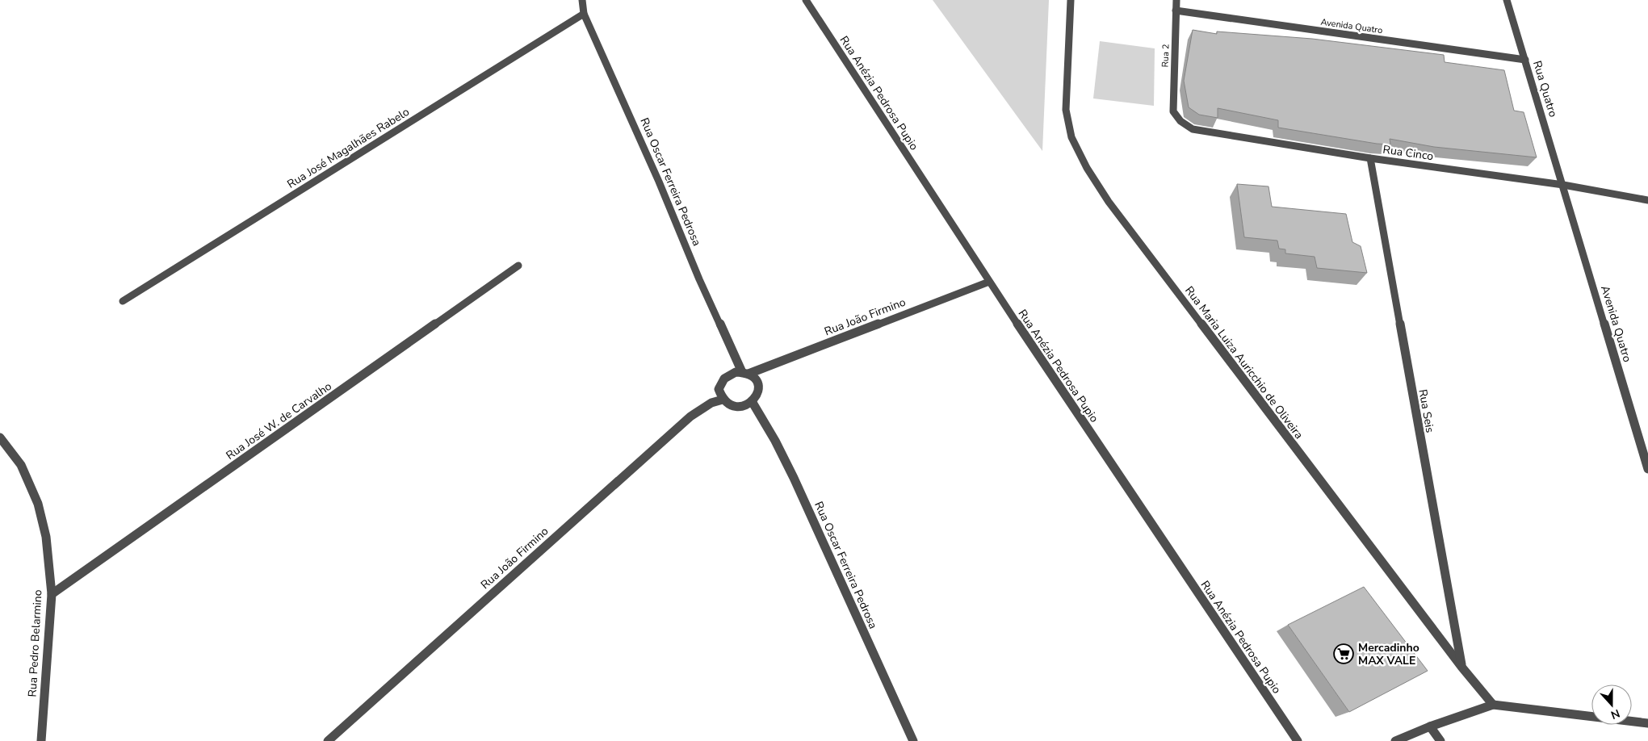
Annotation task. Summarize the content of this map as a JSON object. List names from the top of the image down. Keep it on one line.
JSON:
{"streets":{"street":["Avenida Quatro","Rua 2","Rua Quatro","Rua Anézia Pedrosa Pupio","Rua José Magalhães Rabelo","Rua Cinco","Rua Oscar Ferreira Pedrosa","Rua João Firmino","Rua Maria Luiza Auricchio de Oliveira","Rua Seis","Rua José W. de Carvalho","Rua Pedro Belarmino"]},"crossings":[["Avenida Quatro","Rua 2"],["Avenida Quatro","Rua Quatro"],["Avenida Quatro","Rua Cinco"],["Rua 2","Rua Cinco"],["Rua Quatro","Rua Cinco"],["Rua Anézia Pedrosa Pupio","Rua João Firmino"],["Rua José Magalhães Rabelo","Rua Oscar Ferreira Pedrosa"],["Rua Cinco","Rua Seis"],["Rua Oscar Ferreira Pedrosa","Rua João Firmino"],["Rua Maria Luiza Auricchio de Oliveira","Rua Seis"],["Rua José W. de Carvalho","Rua Pedro Belarmino"]],"places":{"supermarket":["Mercadinho MAX VALE"]},"north":"bottom"}
